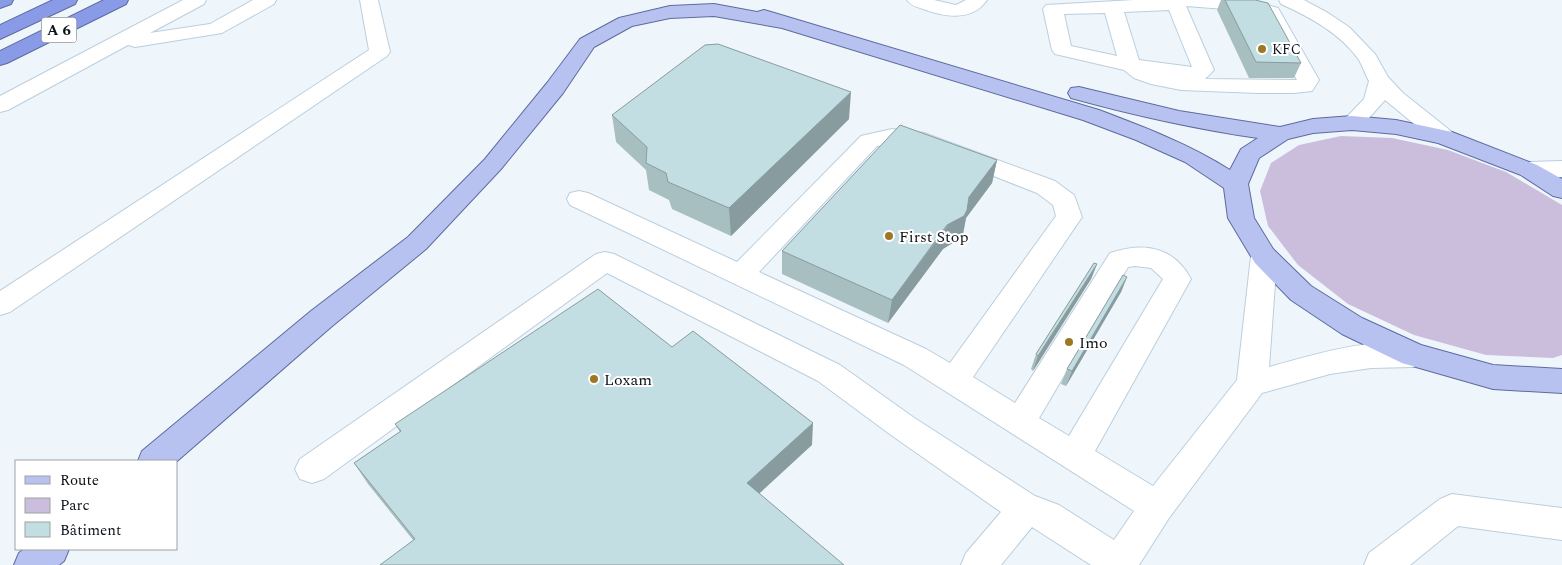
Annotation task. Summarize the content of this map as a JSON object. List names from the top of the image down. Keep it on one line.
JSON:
{"streets":{"highway":["A 6"]},"places":["KFC","First Stop","Imo","Loxam"],"legend":["Route","Parc","Bâtiment"]}
